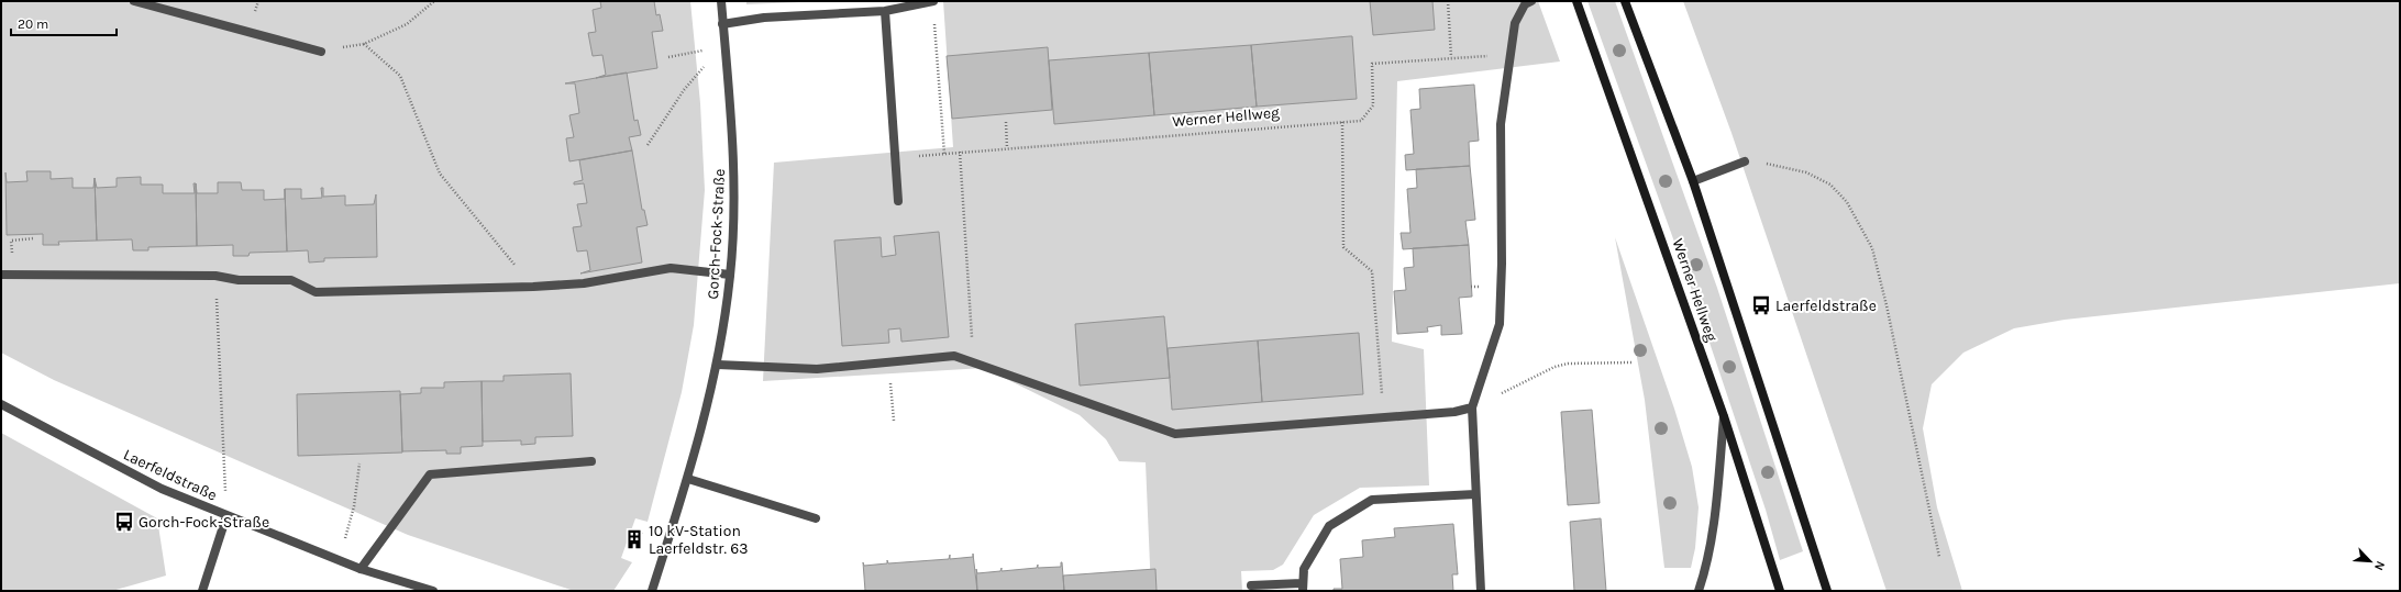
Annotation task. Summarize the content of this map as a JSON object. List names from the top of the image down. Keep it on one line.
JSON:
{"streets":{"main road":["Werner Hellweg"],"street":["Gorch-Fock-Straße","Laerfeldstraße"]},"places":{"bus stop":["Laerfeldstraße","Gorch-Fock-Straße"],"building":["10 kV-Station Laerfeldstr. 63"]},"scale_bar":"20 m","north":"bottom right"}
